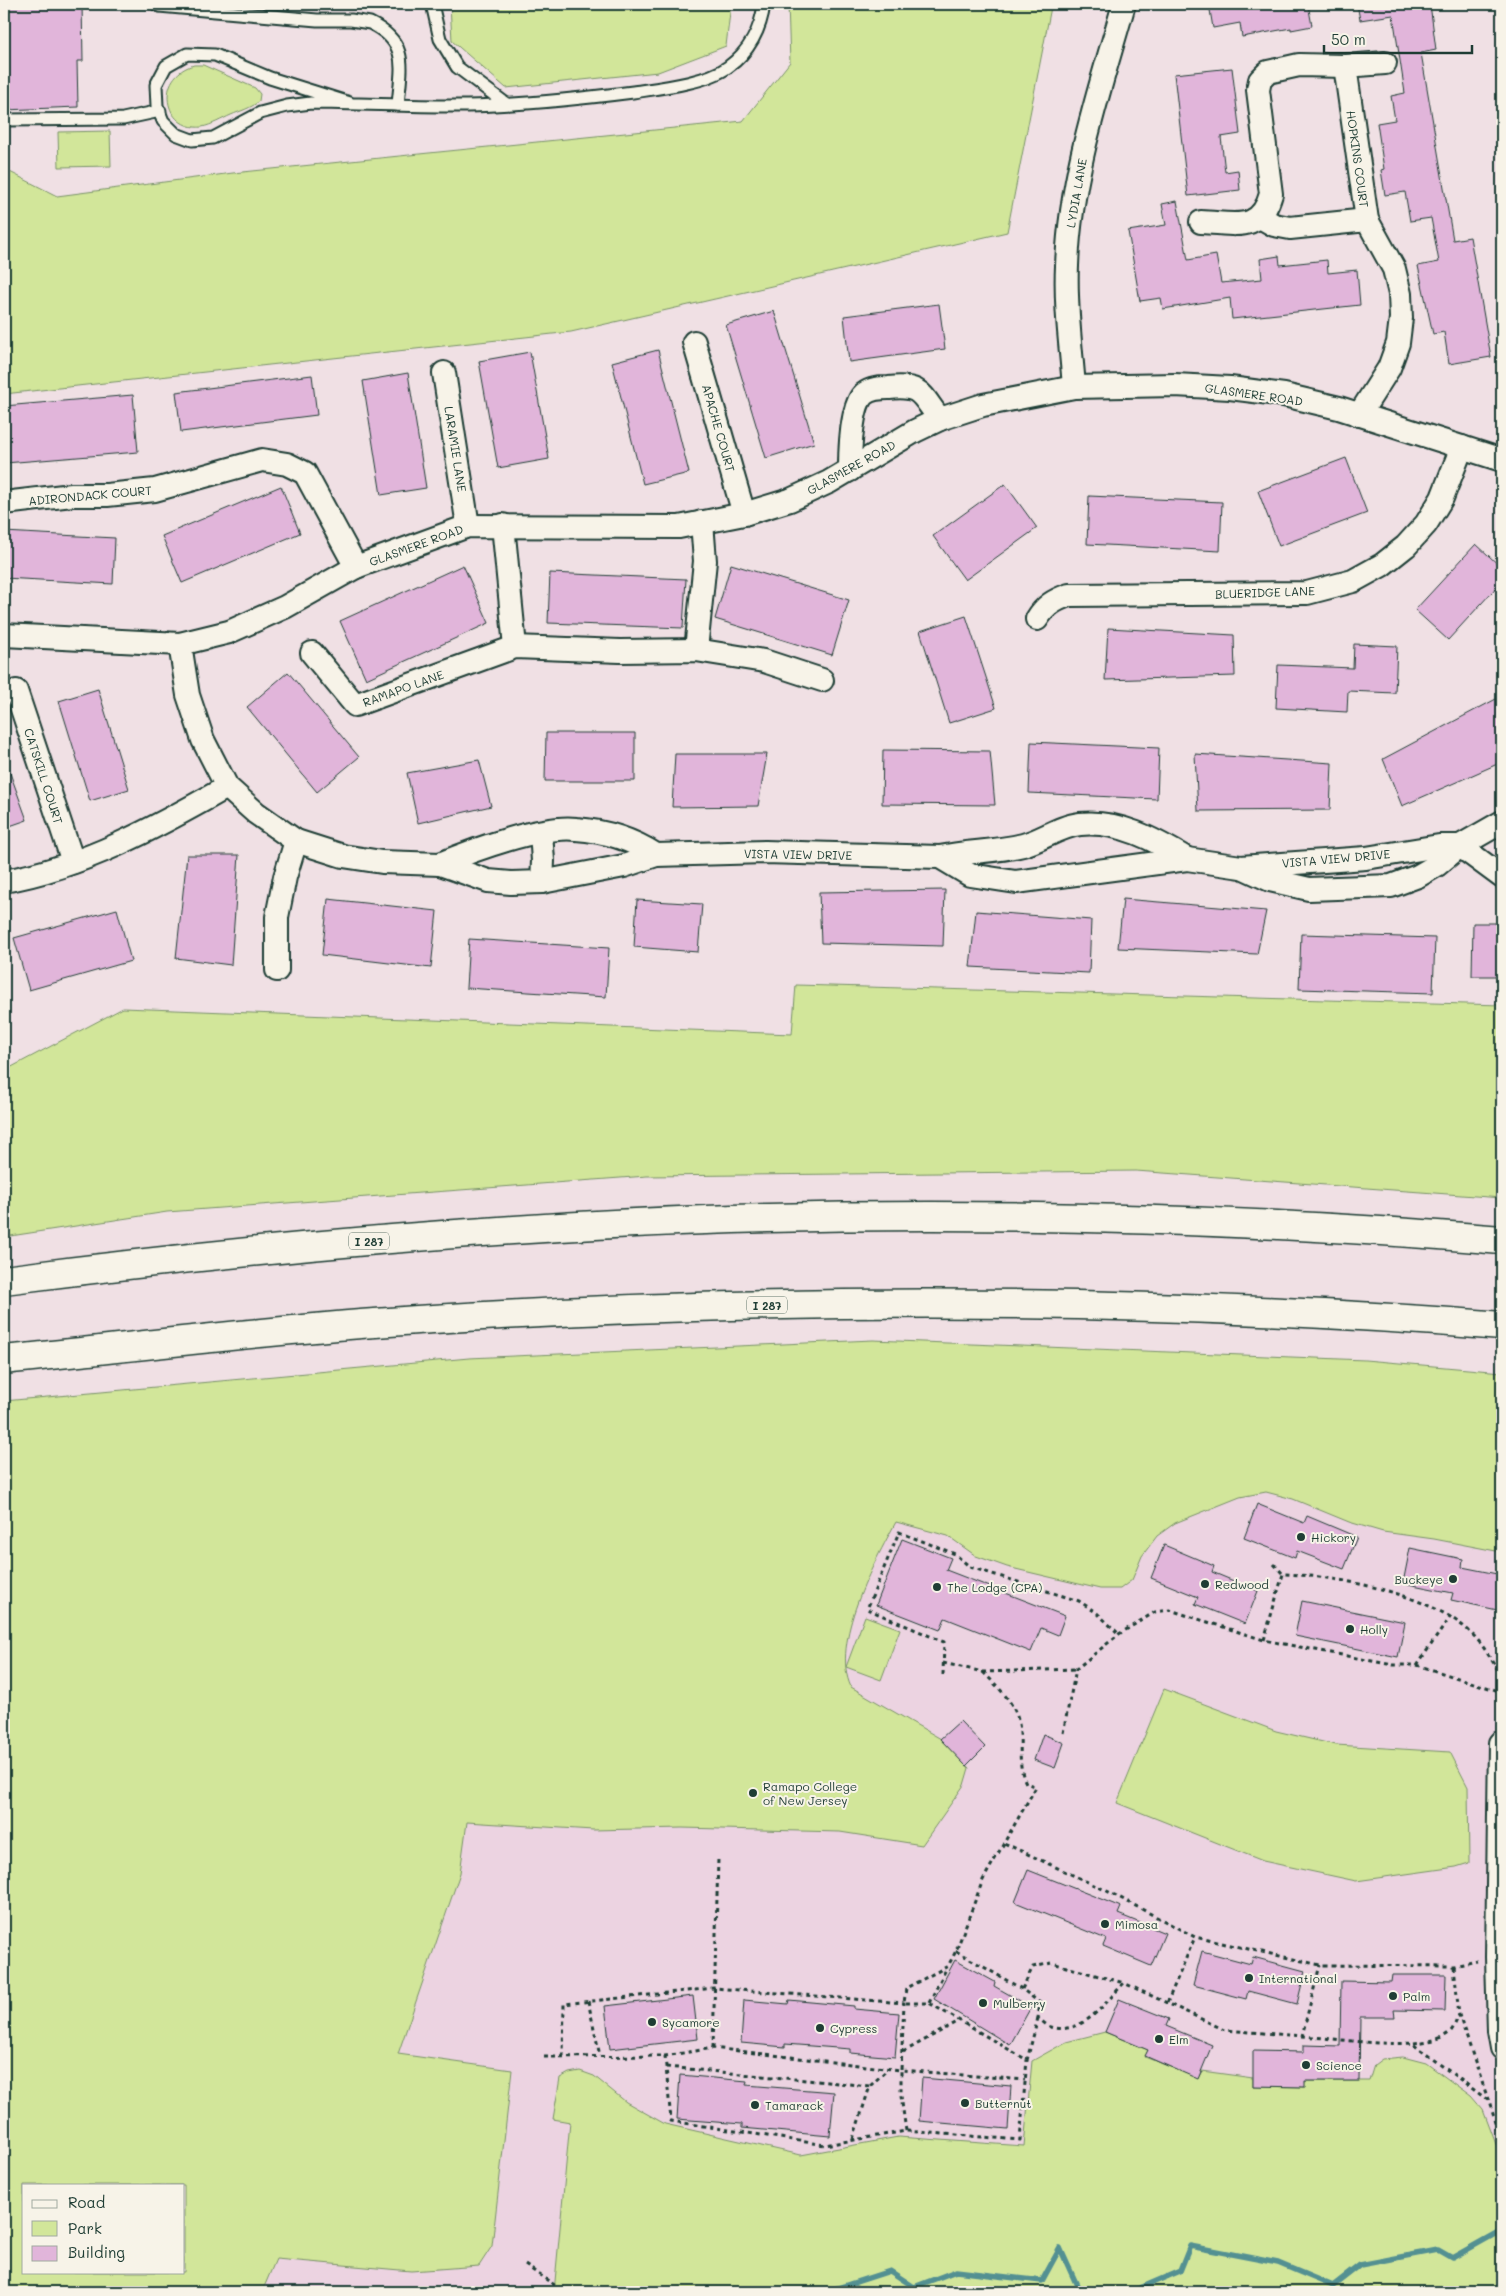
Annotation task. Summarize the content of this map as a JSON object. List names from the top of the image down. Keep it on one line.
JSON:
{"streets":{"highway":["I 287"],"street":["HOPKINS COURT","LYDIA LANE","GLASMERE ROAD","APACHE COURT","LARAMIE LANE","ADIRONDACK COURT","BLUERIDGE LANE","RAMAPO LANE","CATSKILL COURT","VISTA VIEW DRIVE"]},"crossings":[["HOPKINS COURT","GLASMERE ROAD"],["LYDIA LANE","GLASMERE ROAD"],["GLASMERE ROAD","APACHE COURT"],["GLASMERE ROAD","LARAMIE LANE"],["GLASMERE ROAD","ADIRONDACK COURT"],["GLASMERE ROAD","BLUERIDGE LANE"],["GLASMERE ROAD","VISTA VIEW DRIVE"]],"places":["Hickory","Buckeye","Redwood","The Lodge (CPA)","Holly","Ramapo College of New Jersey","Mimosa","International","Palm","Mulberry","Sycamore","Cypress","Elm","Science","Butternut","Tamarack"],"legend":["Road","Park","Building"],"scale_bar":"50 m"}
